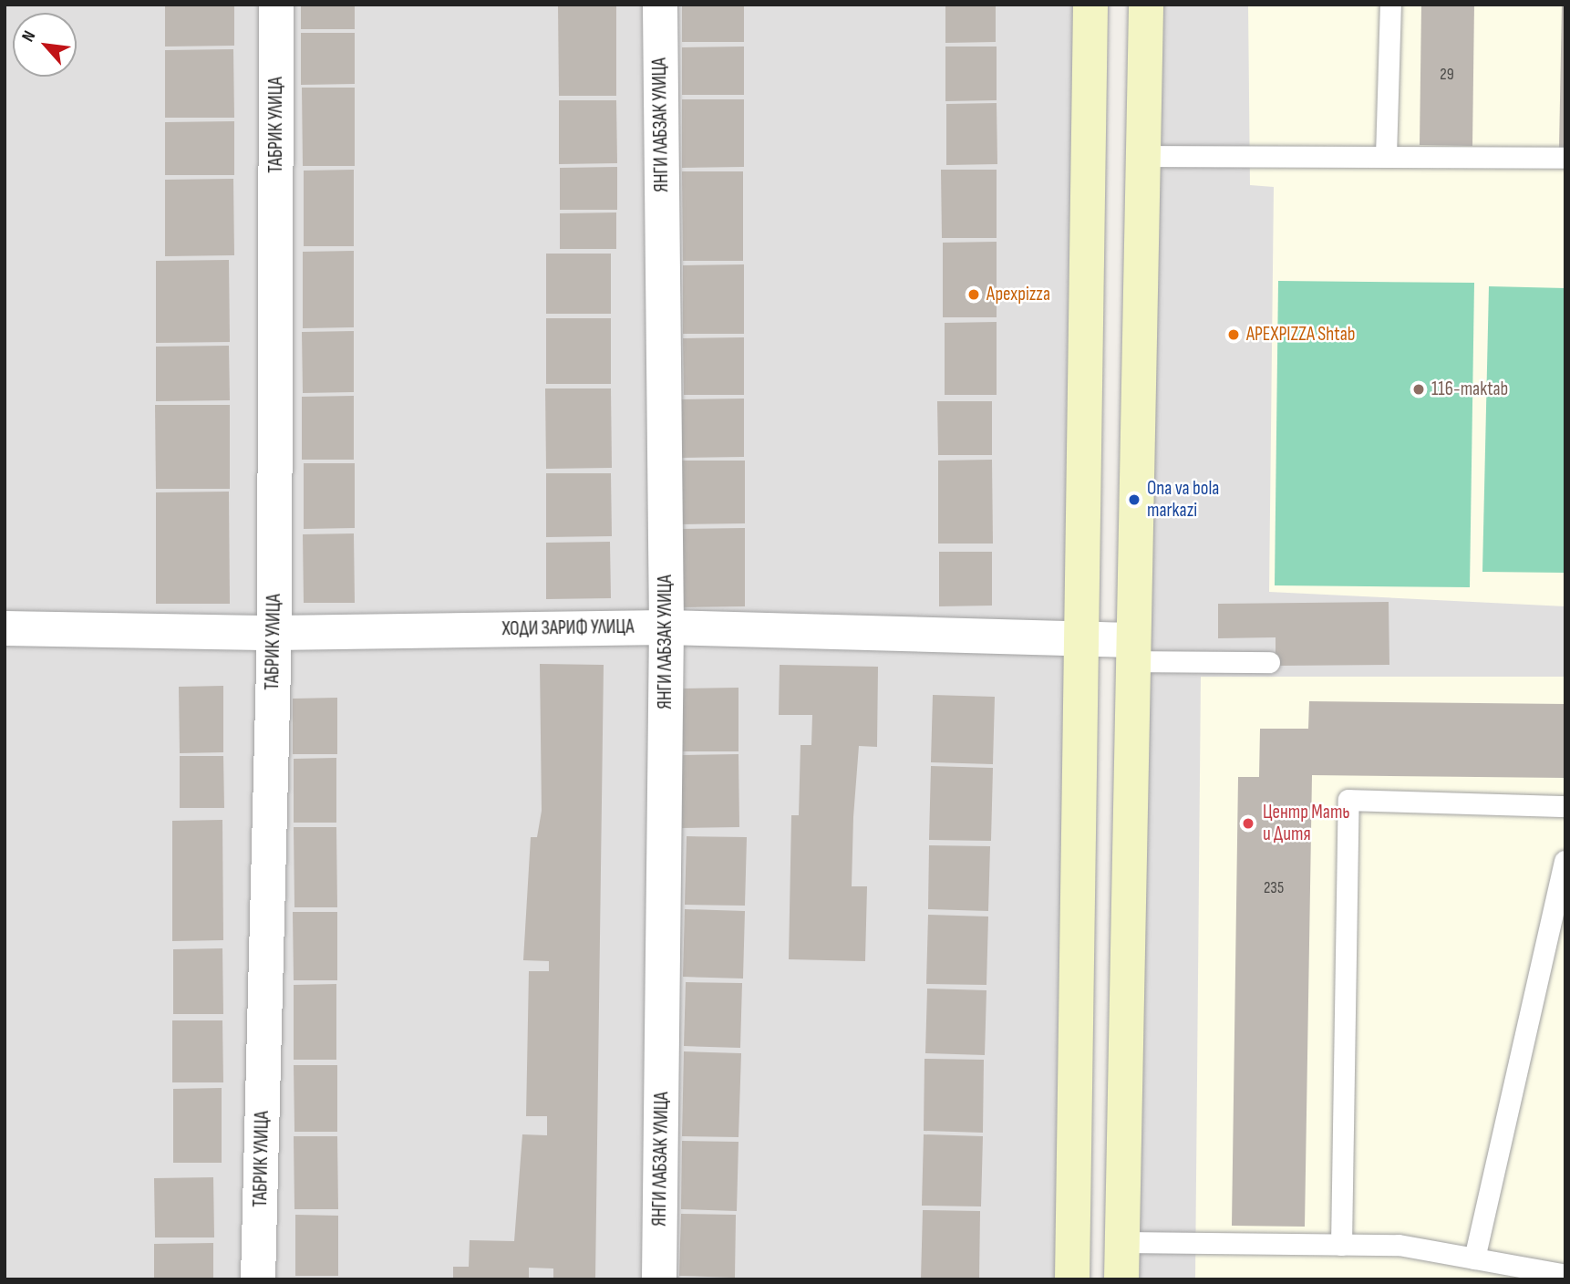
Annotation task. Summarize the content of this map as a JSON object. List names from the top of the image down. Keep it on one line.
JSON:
{"streets":{"street":["ТАБРИК УЛИЦА","ЯНГИ ЛАБЗАК УЛИЦА","ХОДИ ЗАРИФ УЛИЦА"]},"crossings":[["ТАБРИК УЛИЦА","ХОДИ ЗАРИФ УЛИЦА"],["ЯНГИ ЛАБЗАК УЛИЦА","ХОДИ ЗАРИФ УЛИЦА"]],"places":["Apexpizza","APEXPIZZA Shtab","116-maktab","Ona va bola markazi","Центр Мать и Дитя"],"house_numbers":["29","235"],"north":"top left"}
